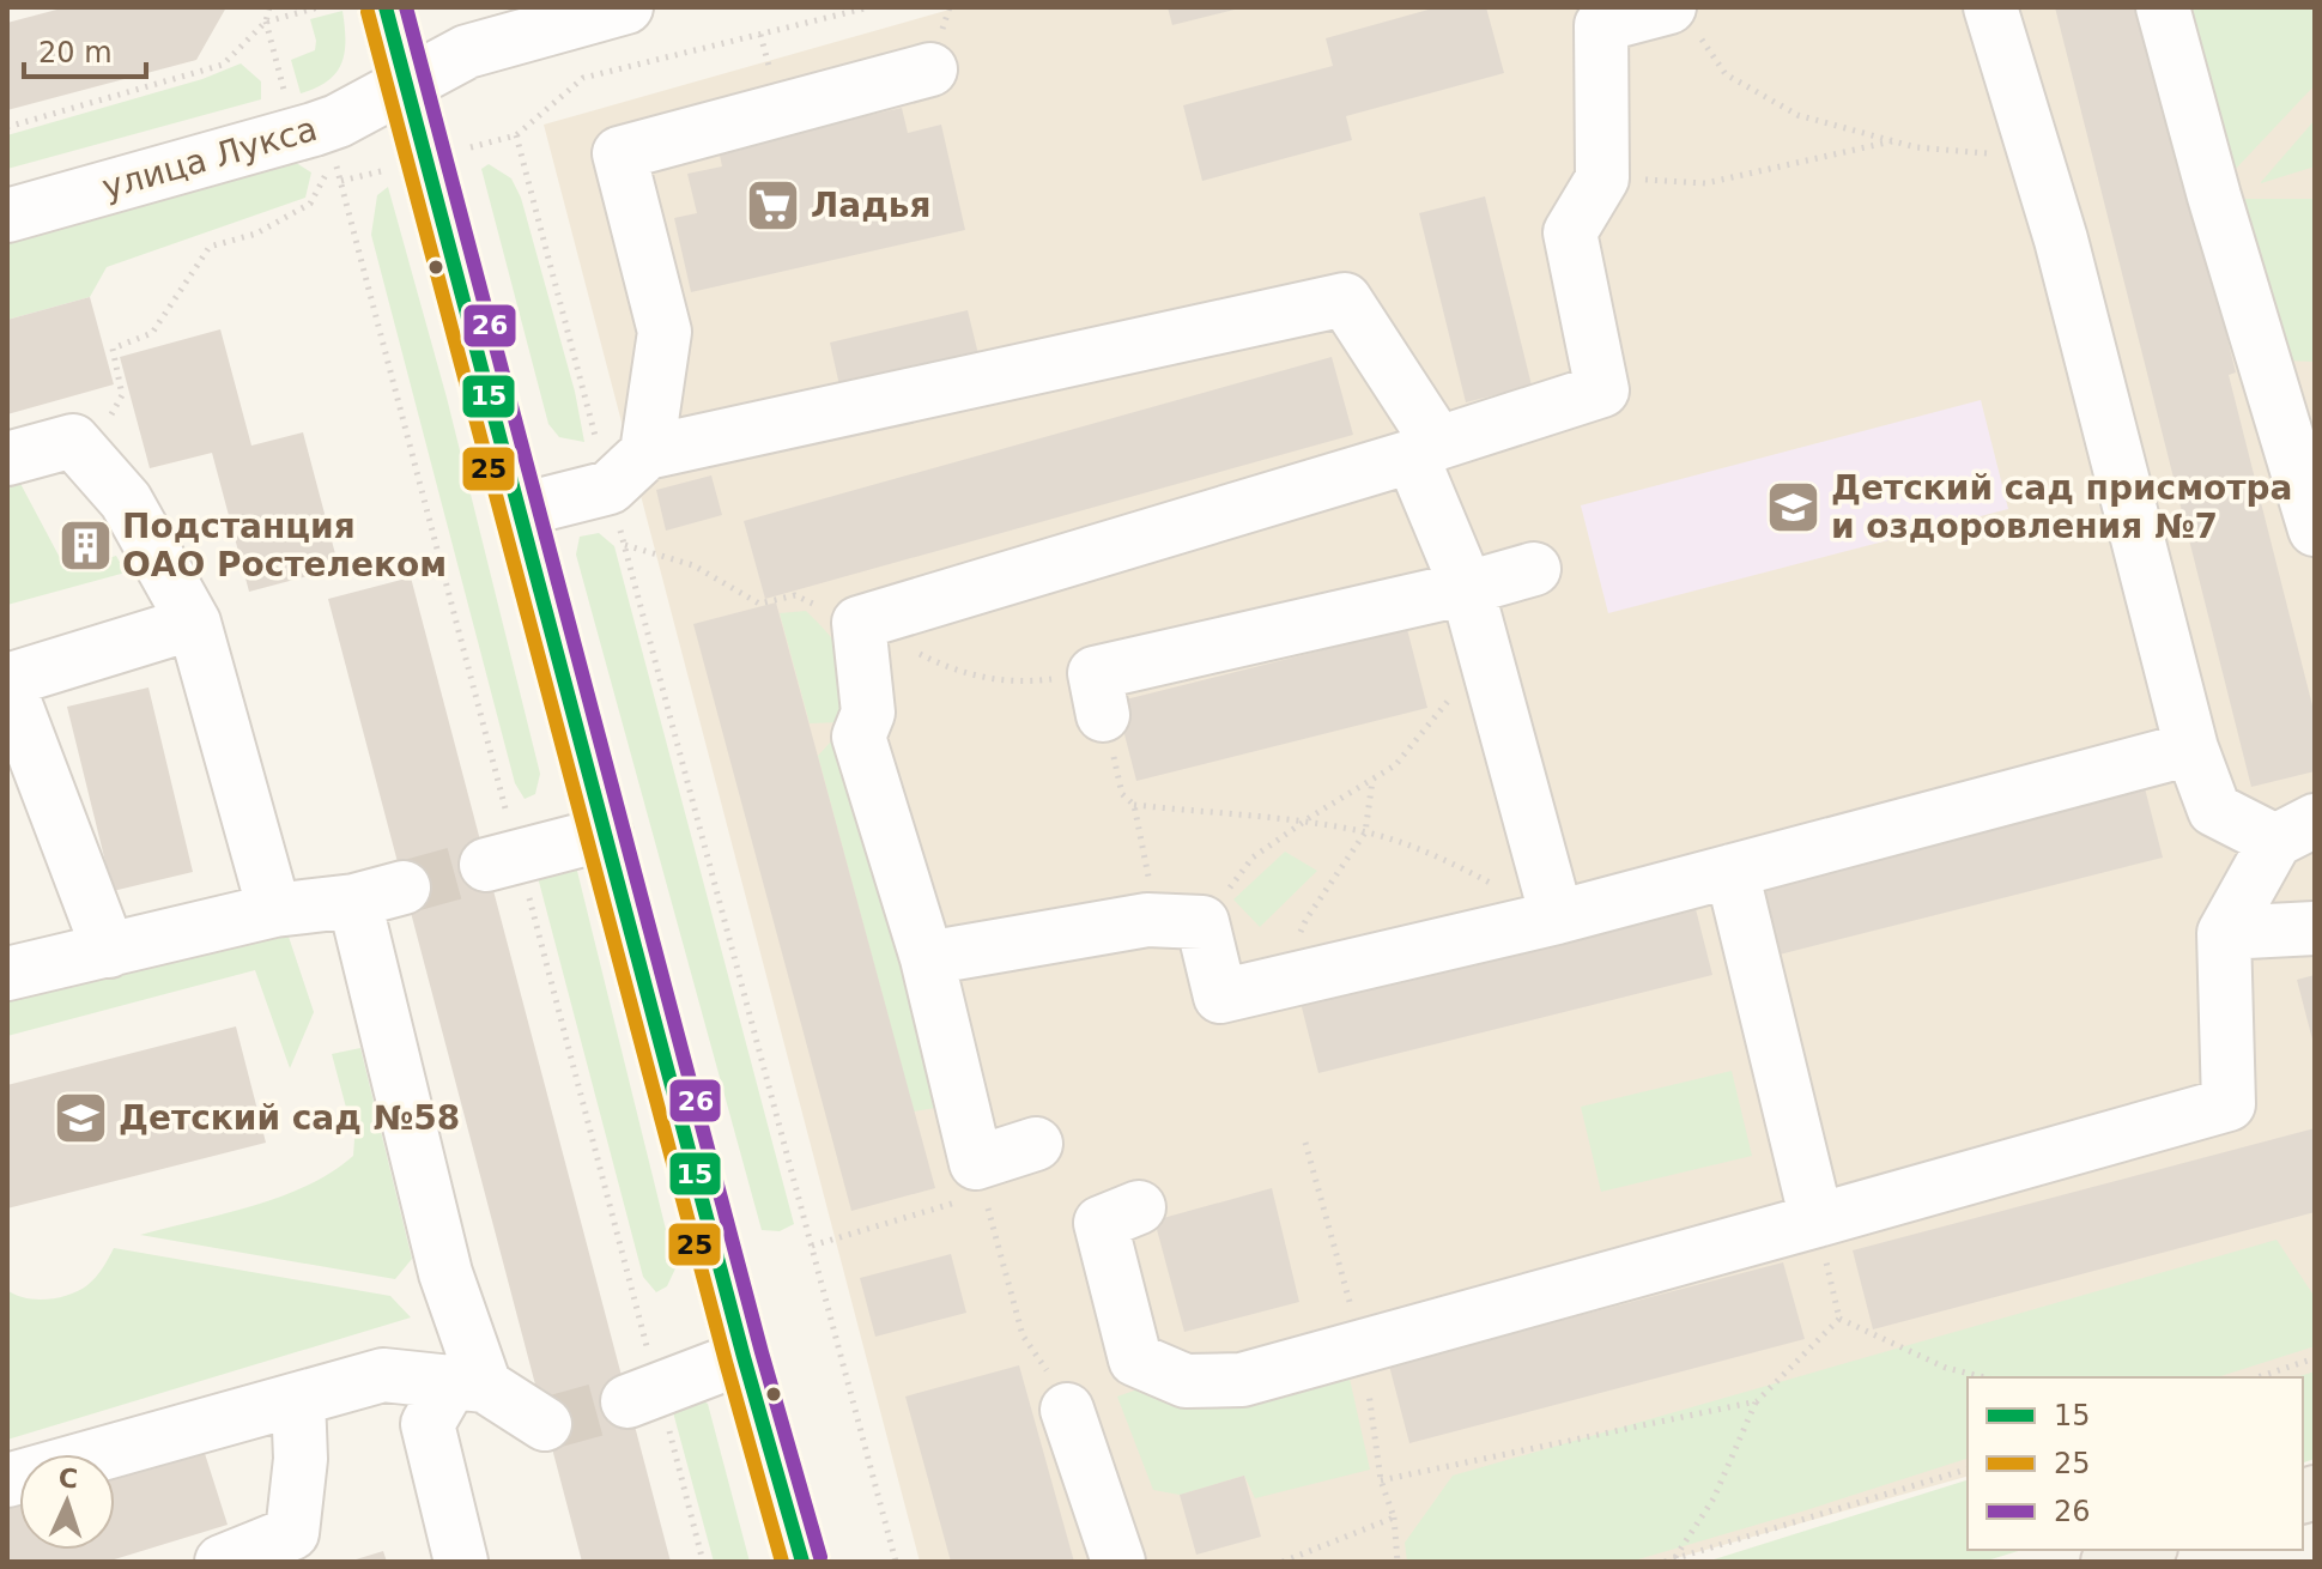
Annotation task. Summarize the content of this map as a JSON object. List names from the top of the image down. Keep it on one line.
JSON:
{"streets":{"street":["улица Лукса"]},"places":{"supermarket":["Ладья"],"school or university":["Детский сад присмотра и оздоровления №7","Детский сад №58"],"building":["Подстанция ОАО Ростелеком"]},"lines":["transit line 15","transit line 26","transit line 25"],"legend":["15","25","26"],"scale_bar":"20 m","north":"top"}
